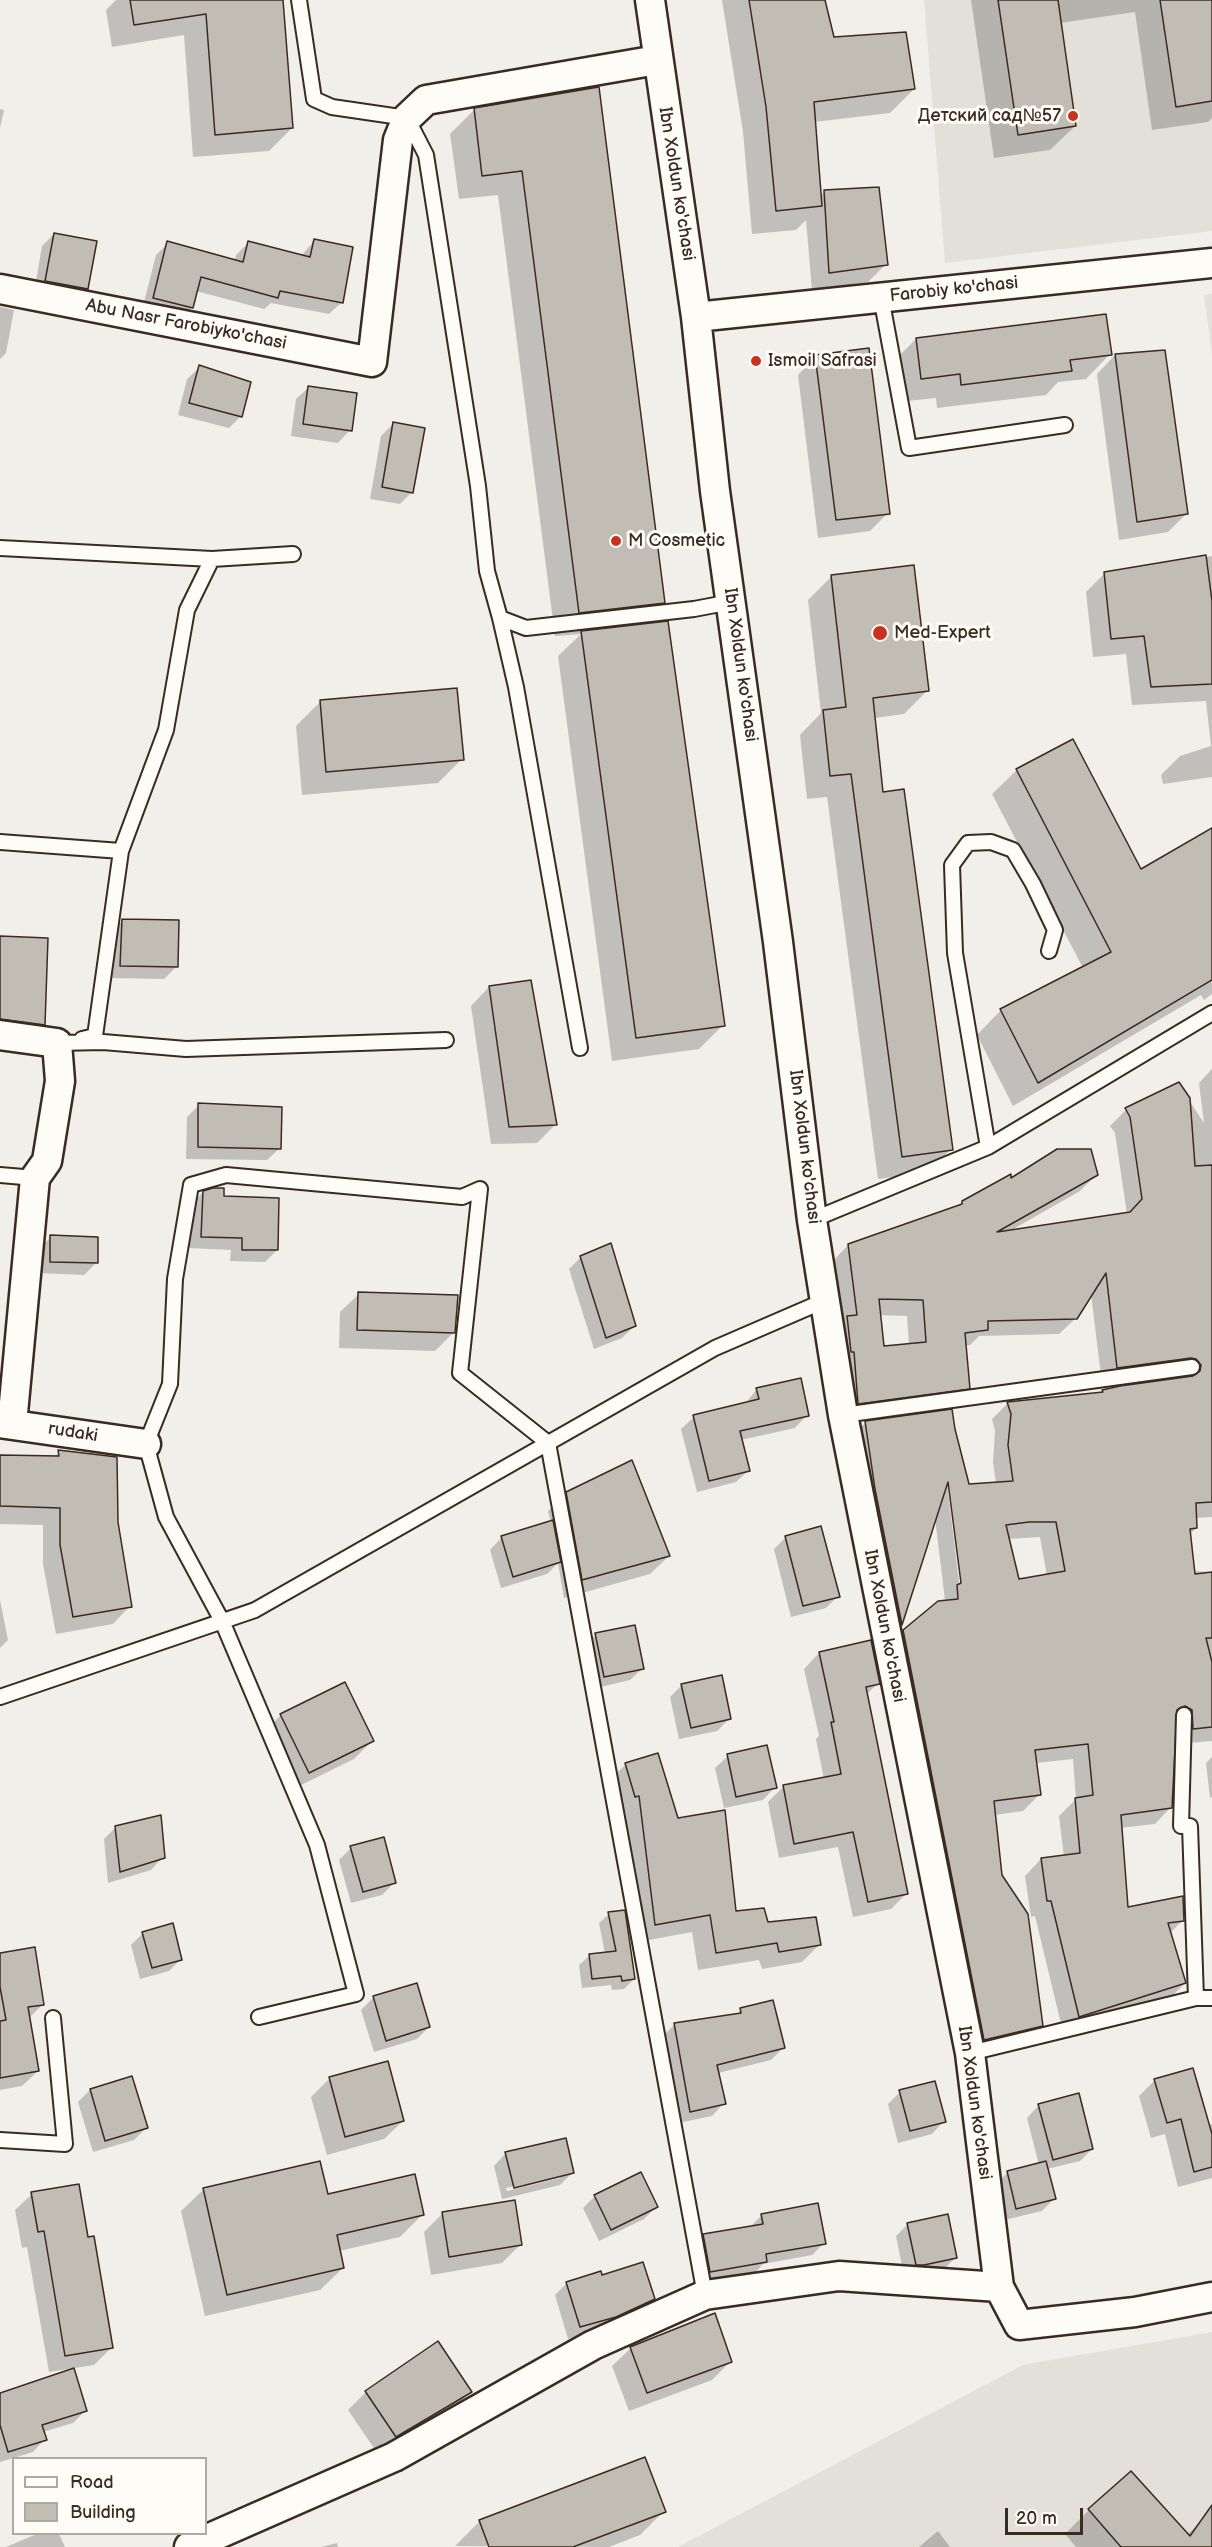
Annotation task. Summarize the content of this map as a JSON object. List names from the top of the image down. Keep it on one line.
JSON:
{"streets":{"street":["Ibn Xoldun ko'chasi","Farobiy ko'chasi","Abu Nasr Farobiyko'chasi","rudaki"]},"crossings":[["Ibn Xoldun ko'chasi","Farobiy ko'chasi"]],"places":["Детский сад№57","Ismoil Safrasi","M Cosmetic","Med-Expert"],"legend":["Road","Building"],"scale_bar":"20 m"}
